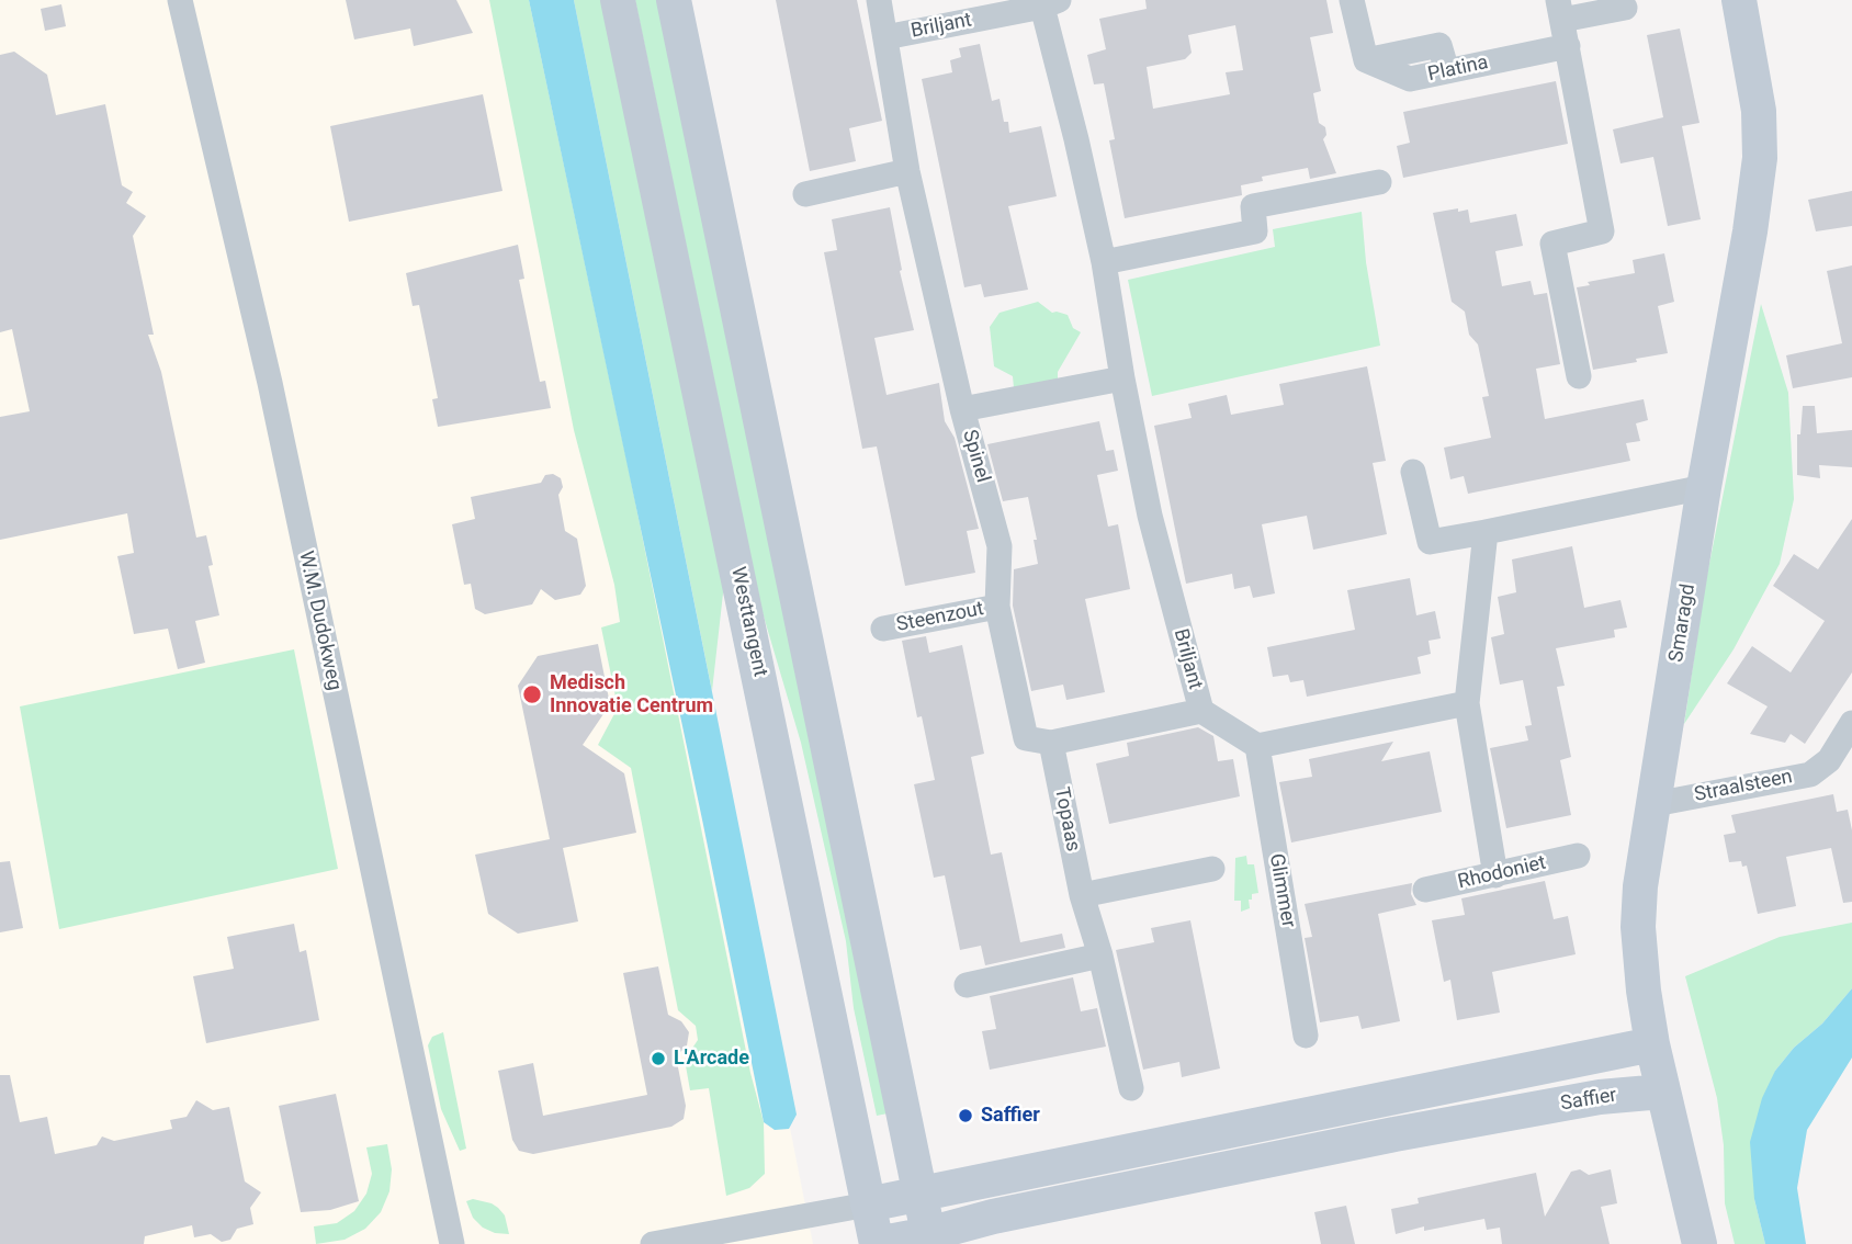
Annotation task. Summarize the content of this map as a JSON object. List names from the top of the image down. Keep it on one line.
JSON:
{"streets":{"street":["Briljant","Platina","Spinel","Steenzout","W.M. Dudokweg","Westtangent","Smaragd","Straalsteen","Topaas","Rhodoniet","Glimmer","Saffier"]},"crossings":[["Briljant","Spinel"],["Briljant","Glimmer"],["Spinel","Steenzout"],["Spinel","Topaas"],["Westtangent","Saffier"],["Smaragd","Straalsteen"],["Smaragd","Saffier"]],"places":["Medisch Innovatie Centrum","L'Arcade","Saffier"]}
